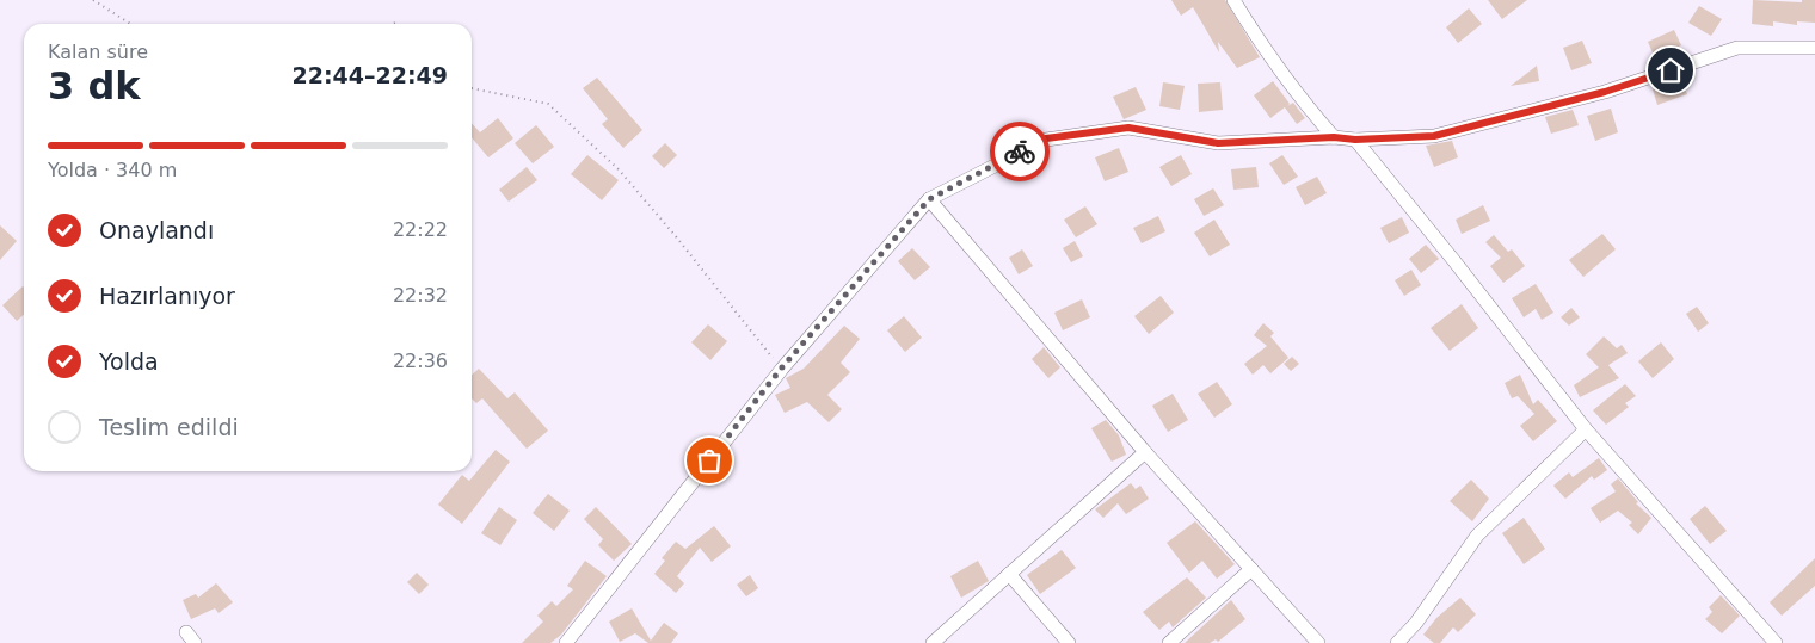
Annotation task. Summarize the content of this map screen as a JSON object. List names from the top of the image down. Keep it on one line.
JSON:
{"page":{"heading":["3 dk","Kalan süre","22:44–22:49"],"bar":"Yolda · 340 m","list":[["Onaylandı","22:22"],["Hazırlanıyor","22:32"],["Yolda","22:36"],"Teslim edildi"]}}
